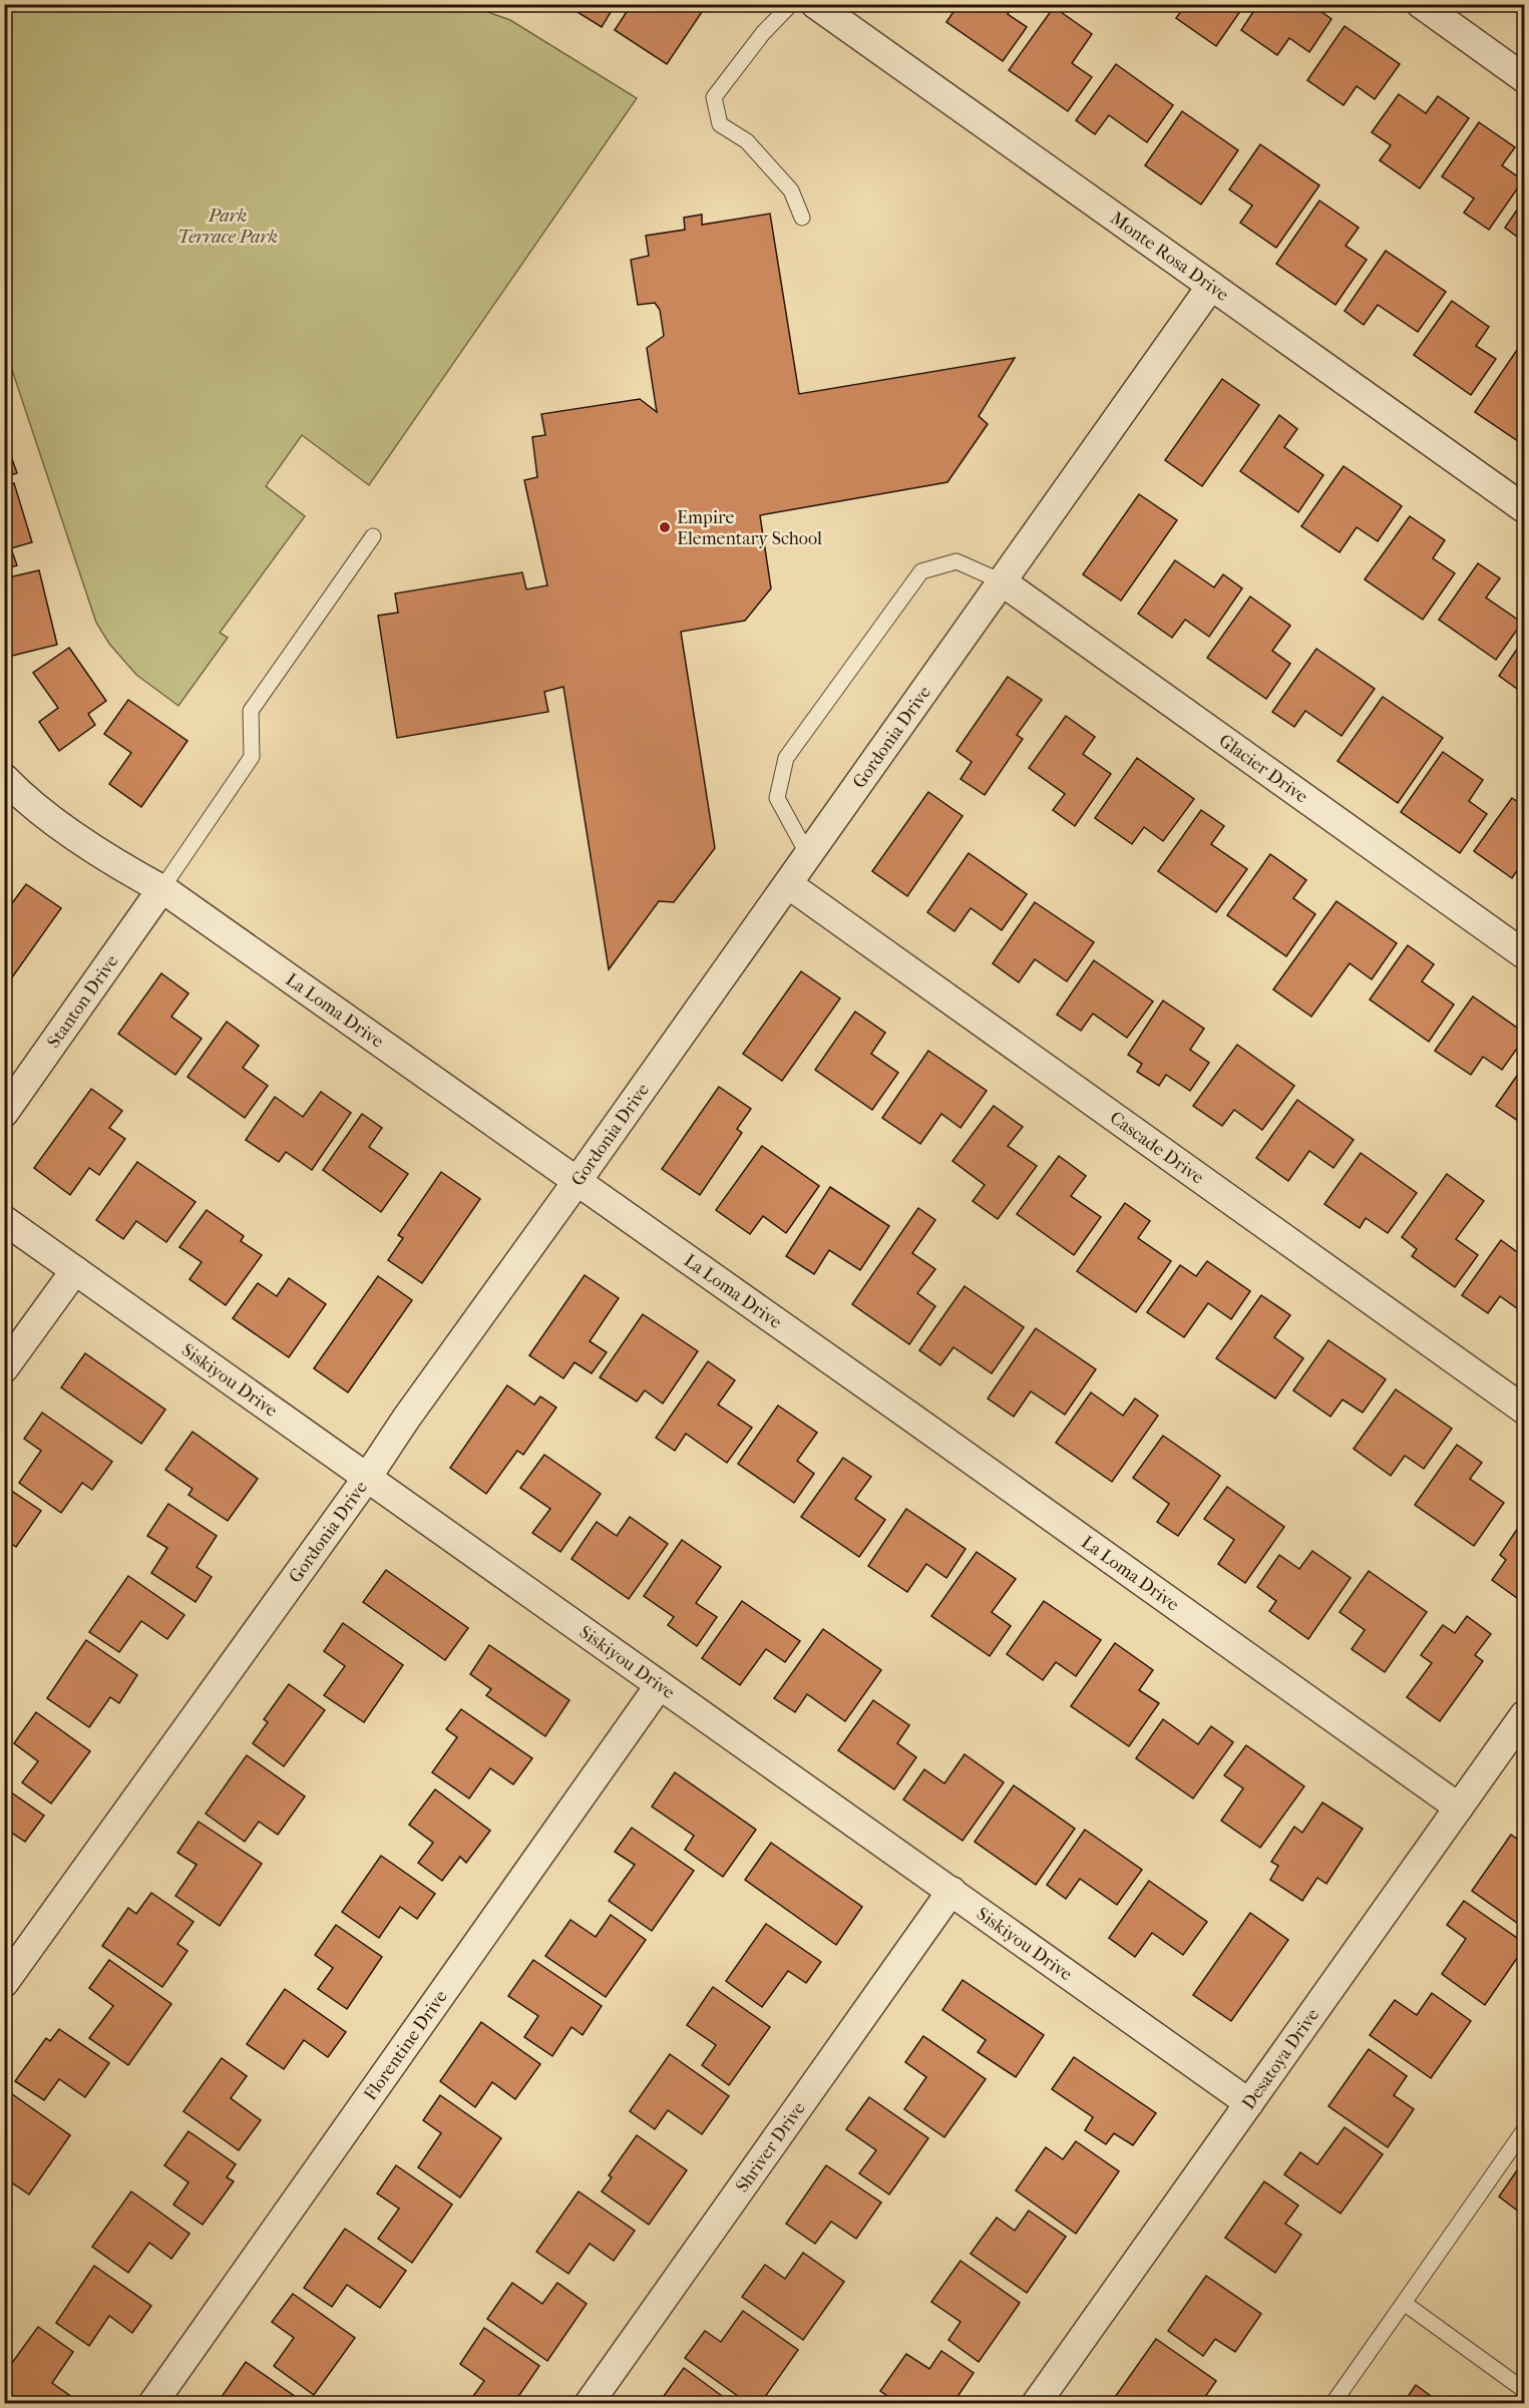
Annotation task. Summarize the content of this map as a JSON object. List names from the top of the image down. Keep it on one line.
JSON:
{"streets":{"street":["Monte Rosa Drive","Gordonia Drive","Glacier Drive","Stanton Drive","La Loma Drive","Cascade Drive","Siskiyou Drive","Florentine Drive","Desatoya Drive","Shriver Drive"]},"crossings":[["Monte Rosa Drive","Gordonia Drive"],["Gordonia Drive","Glacier Drive"],["Gordonia Drive","La Loma Drive"],["Gordonia Drive","Cascade Drive"],["Gordonia Drive","Siskiyou Drive"],["Stanton Drive","La Loma Drive"],["La Loma Drive","Desatoya Drive"],["Siskiyou Drive","Florentine Drive"],["Siskiyou Drive","Desatoya Drive"],["Siskiyou Drive","Shriver Drive"]],"parks":["Park Terrace Park"],"places":["Empire Elementary School"]}
